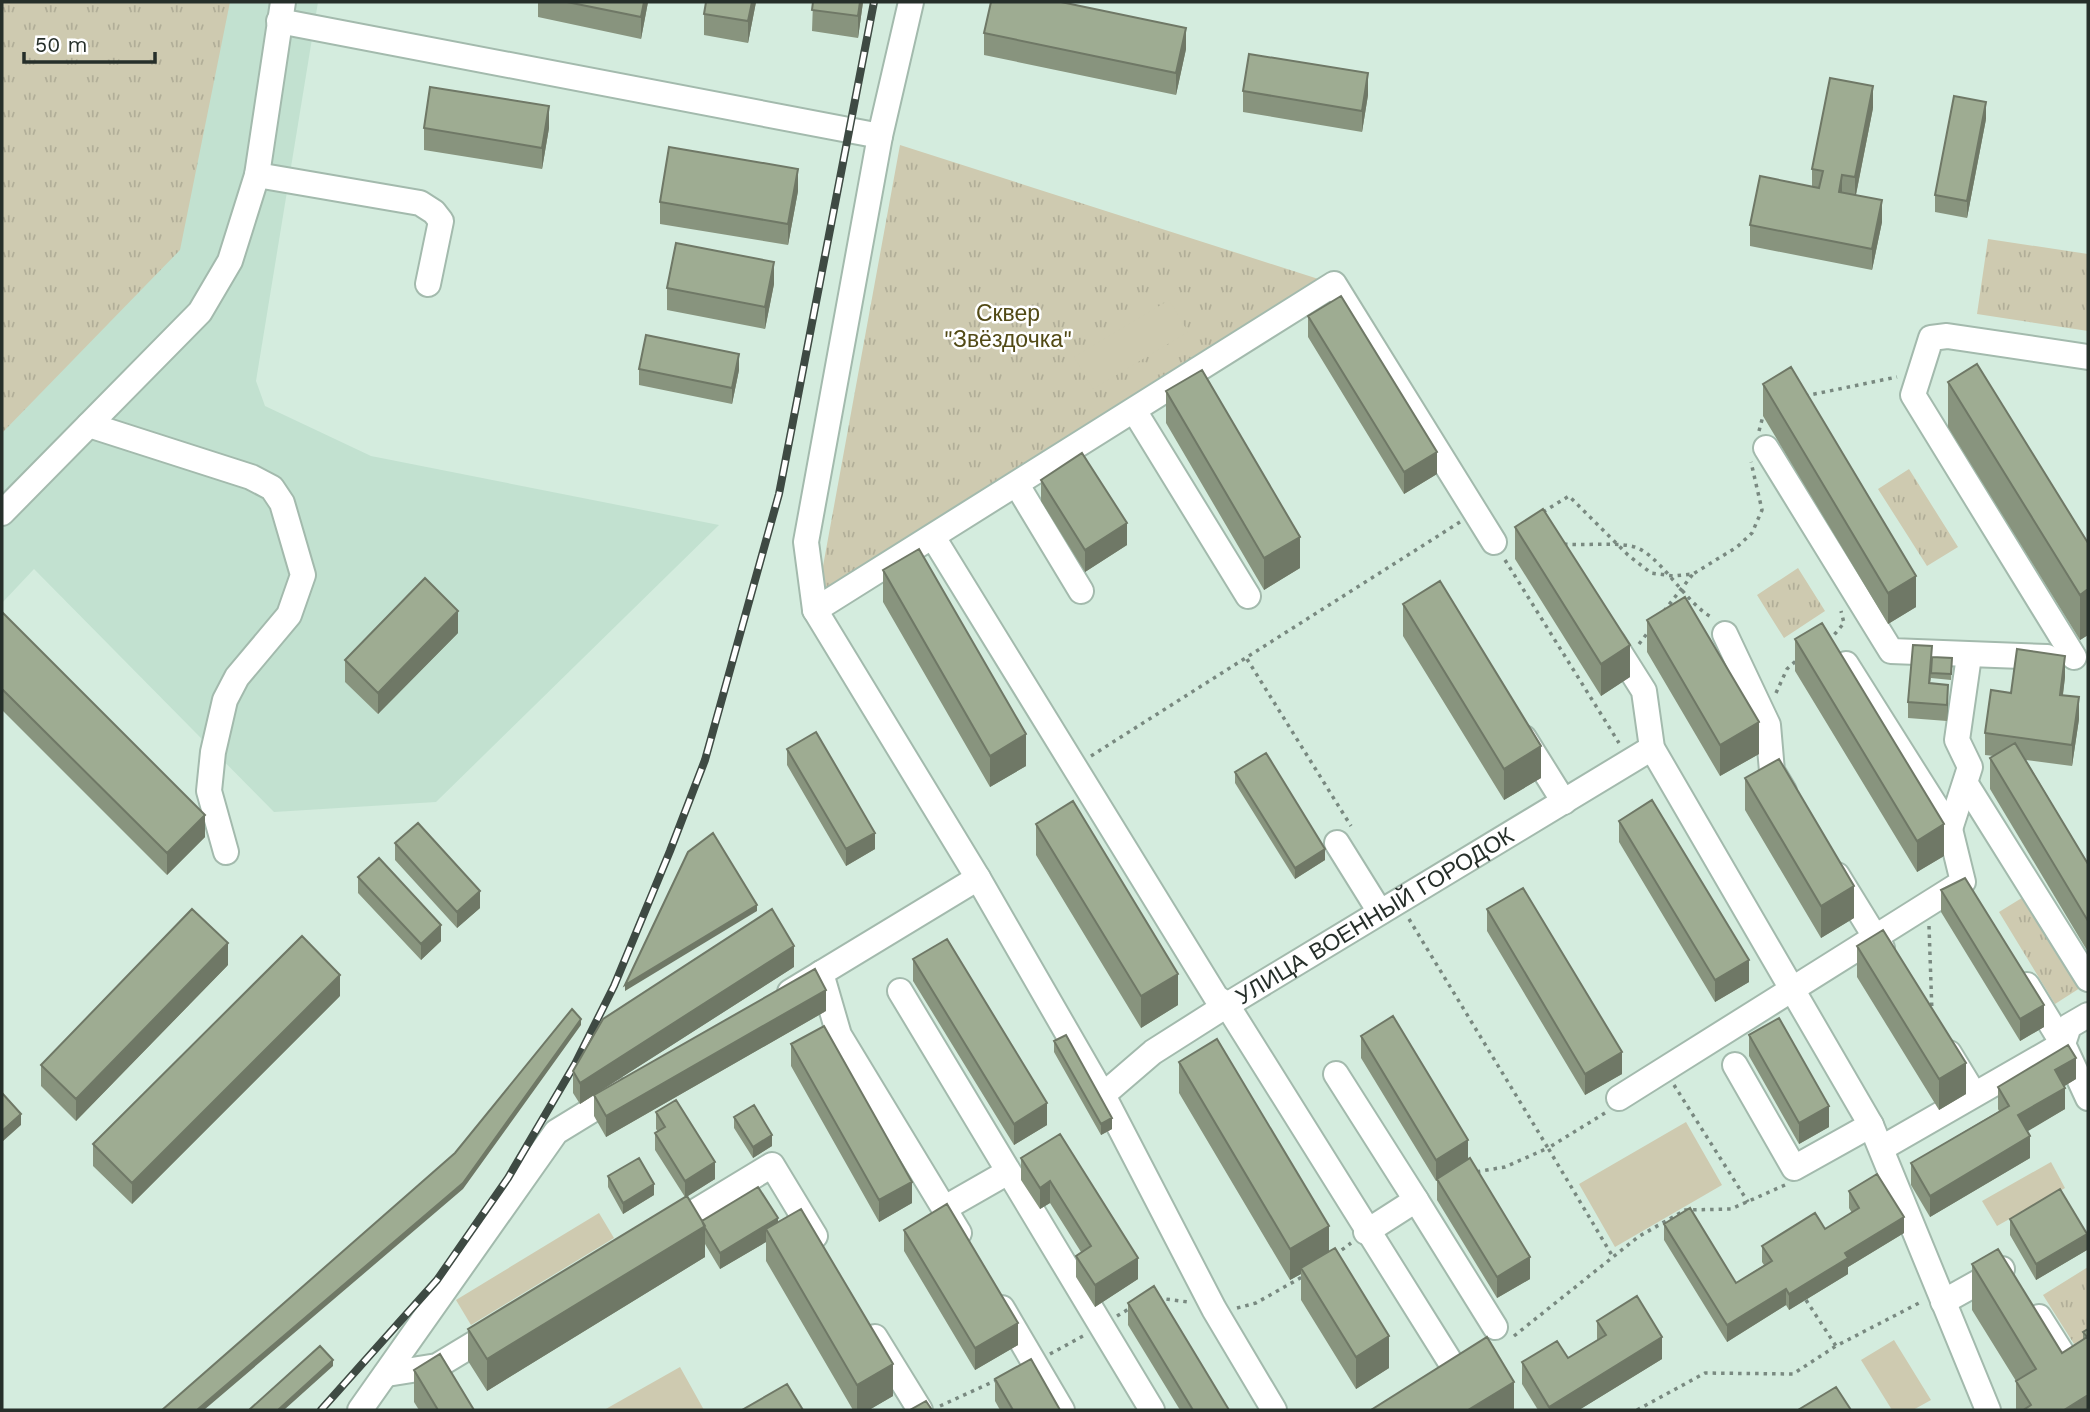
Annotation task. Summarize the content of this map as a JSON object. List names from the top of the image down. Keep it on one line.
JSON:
{"streets":{"street":["УЛИЦА ВОЕННЫЙ ГОРОДОК"]},"parks":["Сквер \"Звёздочка\""],"scale_bar":"50 m"}
